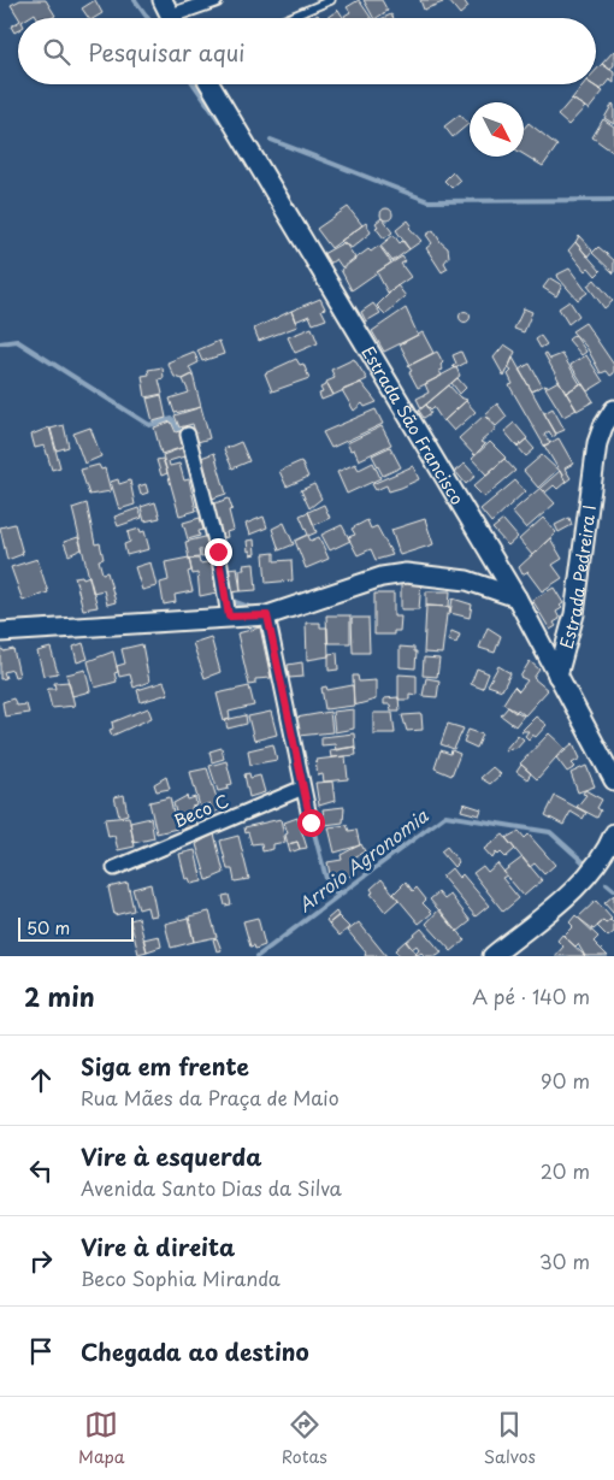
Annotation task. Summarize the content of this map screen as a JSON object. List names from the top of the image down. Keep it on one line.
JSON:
{"streets":{"main road":["Estrada São Francisco","Estrada Pedreira I"],"street":["Beco C"]},"crossings":[["Estrada São Francisco","Estrada Pedreira I"]],"water":["Arroio Agronomia"],"scale_bar":"50 m","north":"bottom right","page":{"search":"Pesquisar aqui","scale":"50 m","heading":["2 min","A pé · 140 m"],"list":[["Siga em frente","Rua Mães da Praça de Maio","90 m"],["Vire à esquerda","Avenida Santo Dias da Silva","20 m"],["Vire à direita","Beco Sophia Miranda","30 m"],"Chegada ao destino"],"nav":["Mapa","Rotas","Salvos"]}}
